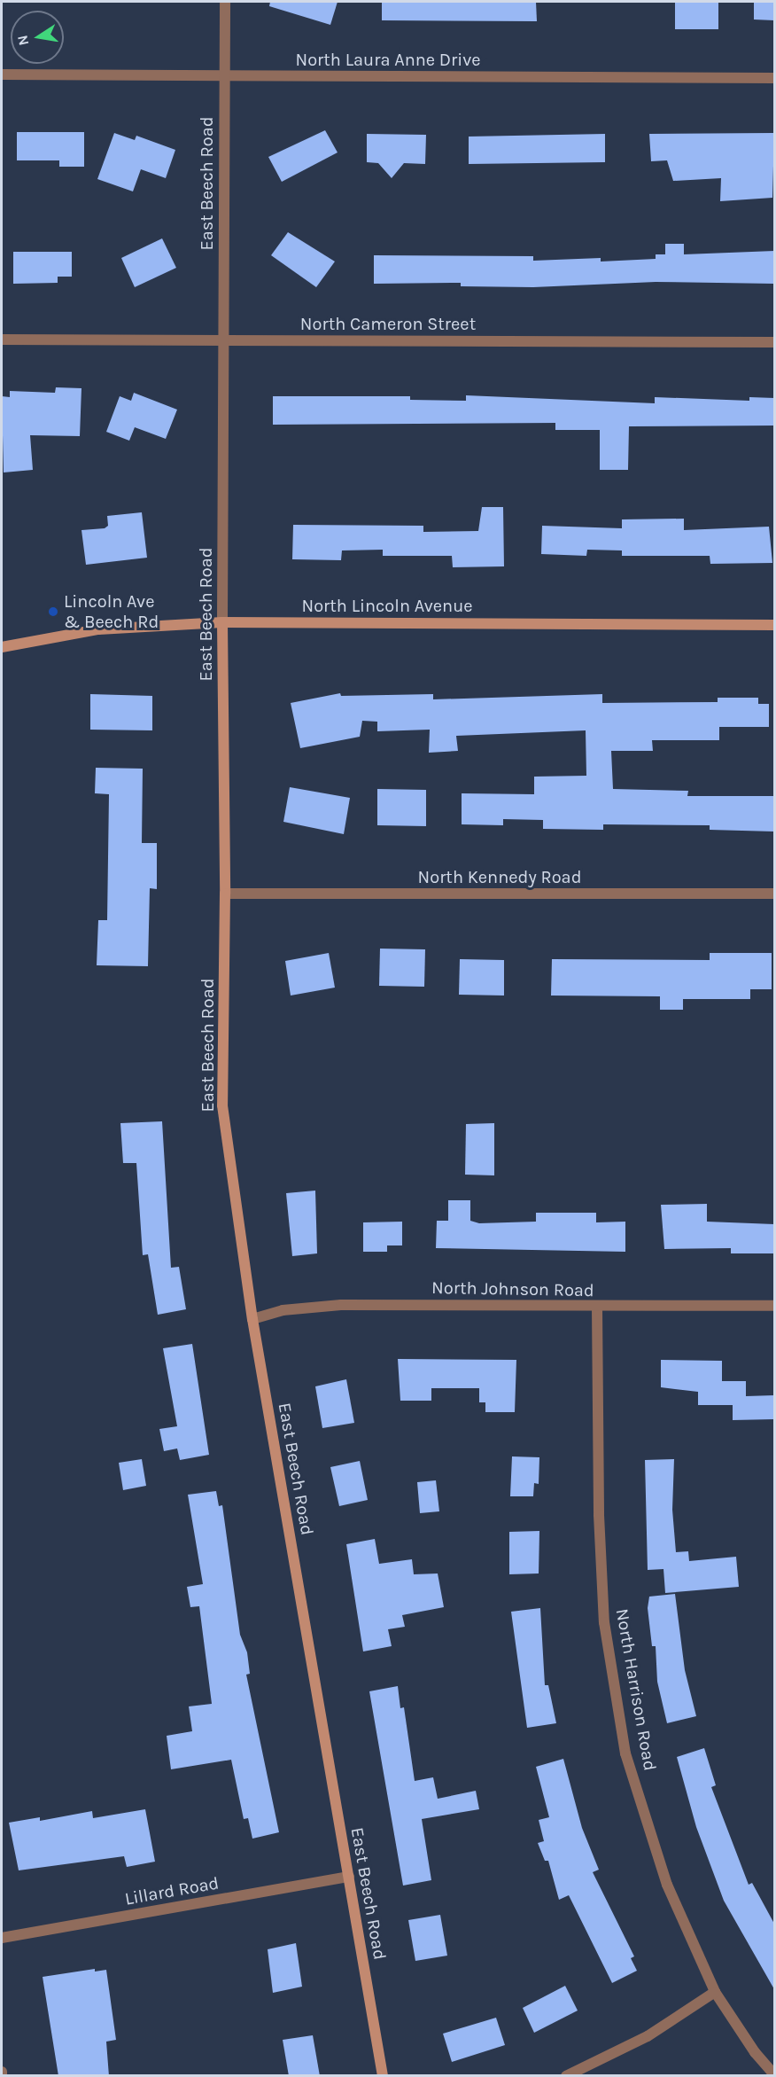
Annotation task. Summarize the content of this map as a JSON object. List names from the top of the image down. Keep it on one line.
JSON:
{"streets":{"street":["North Laura Anne Drive","East Beech Road","North Cameron Street","North Lincoln Avenue","North Kennedy Road","North Johnson Road","North Harrison Road","Lillard Road"]},"crossings":[["North Laura Anne Drive","East Beech Road"],["East Beech Road","North Cameron Street"],["East Beech Road","North Lincoln Avenue"],["East Beech Road","North Kennedy Road"],["East Beech Road","North Johnson Road"],["East Beech Road","Lillard Road"],["North Johnson Road","North Harrison Road"]],"places":["Lincoln Ave & Beech Rd"],"north":"left"}
